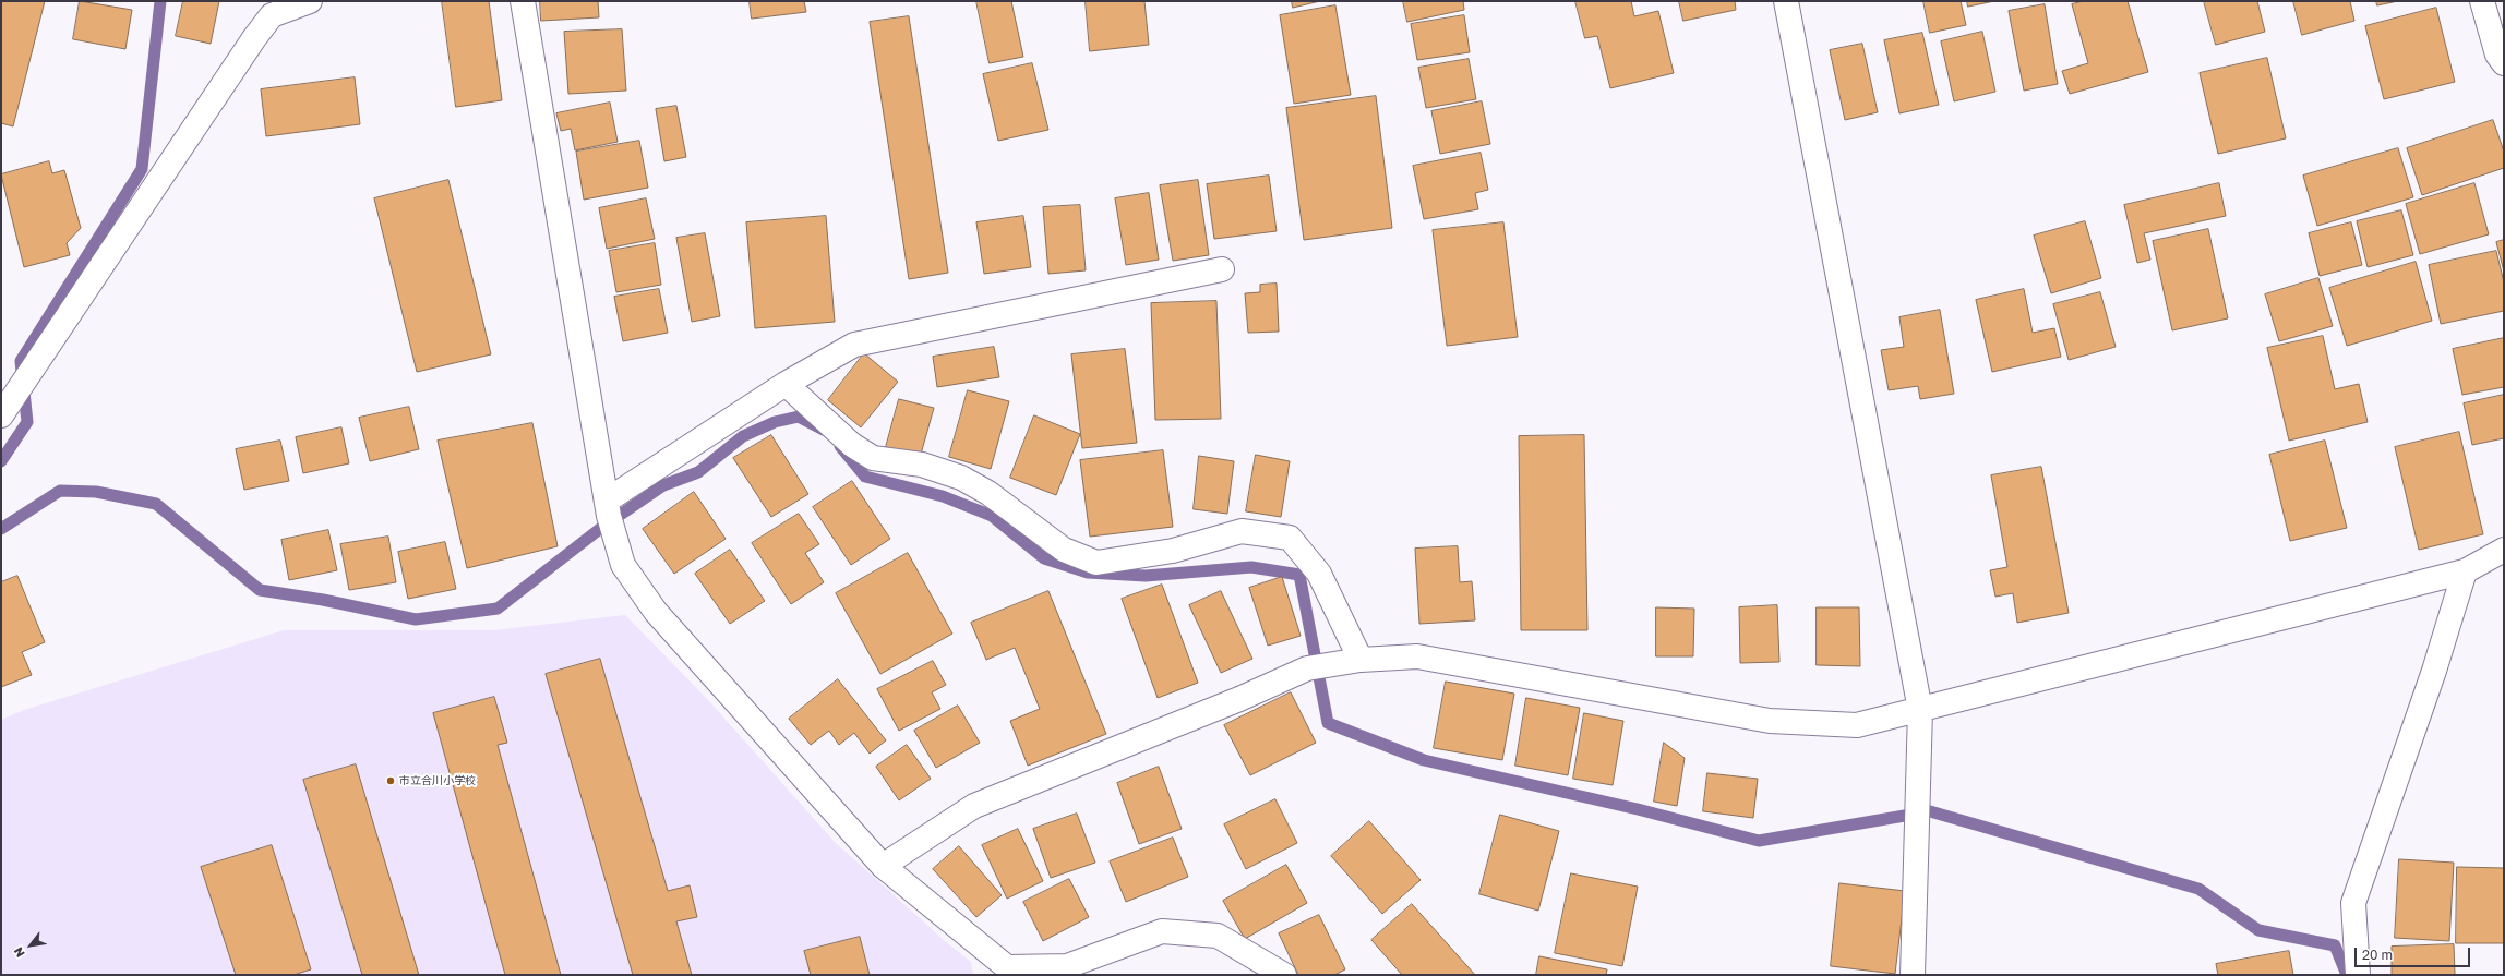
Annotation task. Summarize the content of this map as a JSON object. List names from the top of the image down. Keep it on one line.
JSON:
{"places":["市立合川小学校"],"scale_bar":"20 m","north":"bottom left"}
